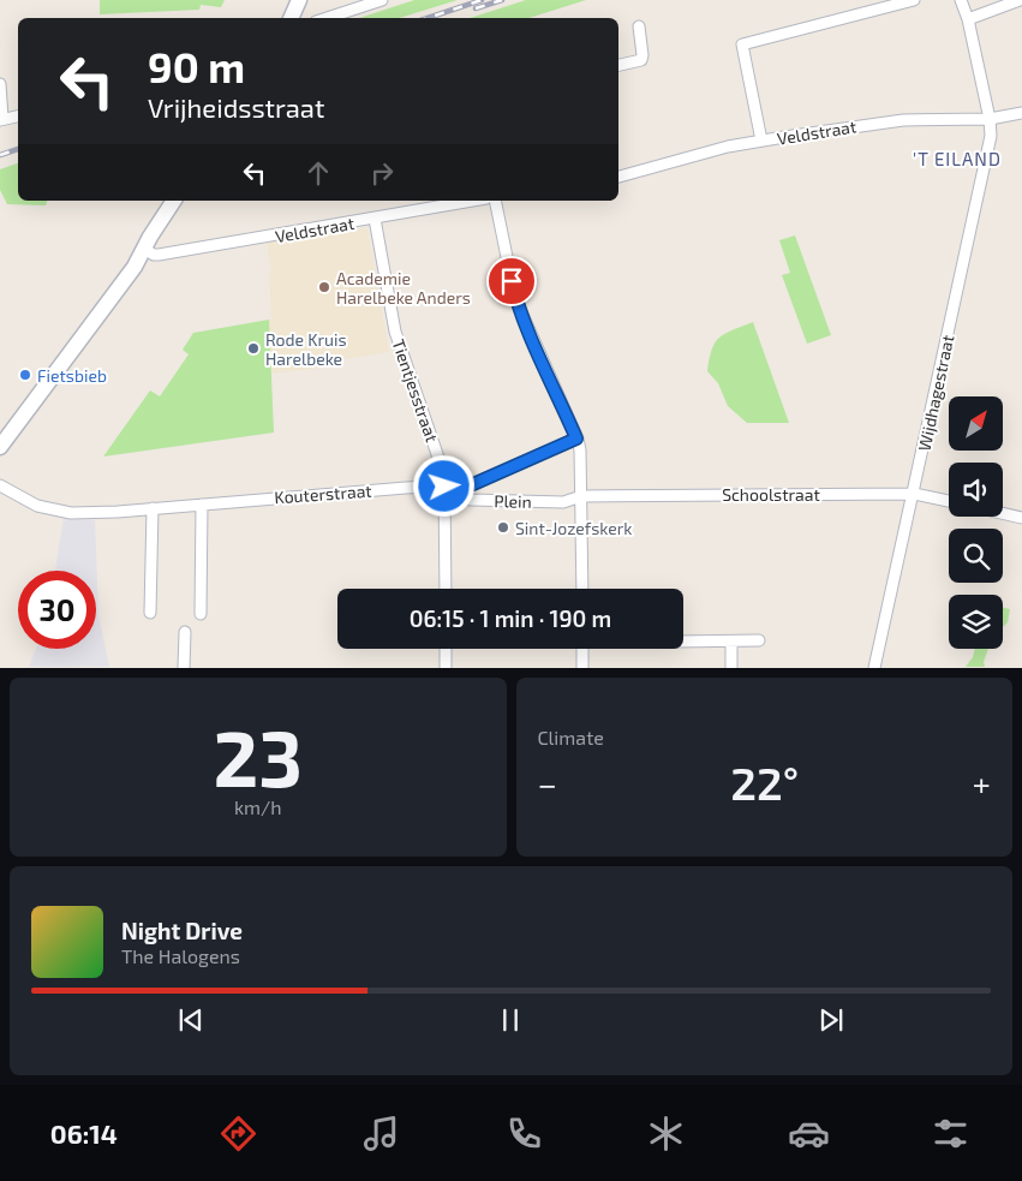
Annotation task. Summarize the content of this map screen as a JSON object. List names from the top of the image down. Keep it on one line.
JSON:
{"streets":{"street":["Veldstraat","Tientjesstraat","Wijdhagestraat","Kouterstraat","Schoolstraat","Plein"]},"crossings":[["Veldstraat","Tientjesstraat"],["Veldstraat","Wijdhagestraat"],["Tientjesstraat","Kouterstraat"],["Tientjesstraat","Plein"],["Wijdhagestraat","Schoolstraat"],["Kouterstraat","Plein"],["Schoolstraat","Plein"]],"districts":["'T EILAND"],"places":["Academie Harelbeke Anders","Rode Kruis Harelbeke","Fietsbieb","Sint-Jozefskerk"],"north":"top right","page":{"turn":["90 m","Vrijheidsstraat"],"limit":"30","trip":"06:15 · 1 min · 190 m","tile":[["23","km/h"],"Climate"],"heat":["−","22°","+"],"song":["Night Drive","The Halogens"],"tabs":"06:14"}}
